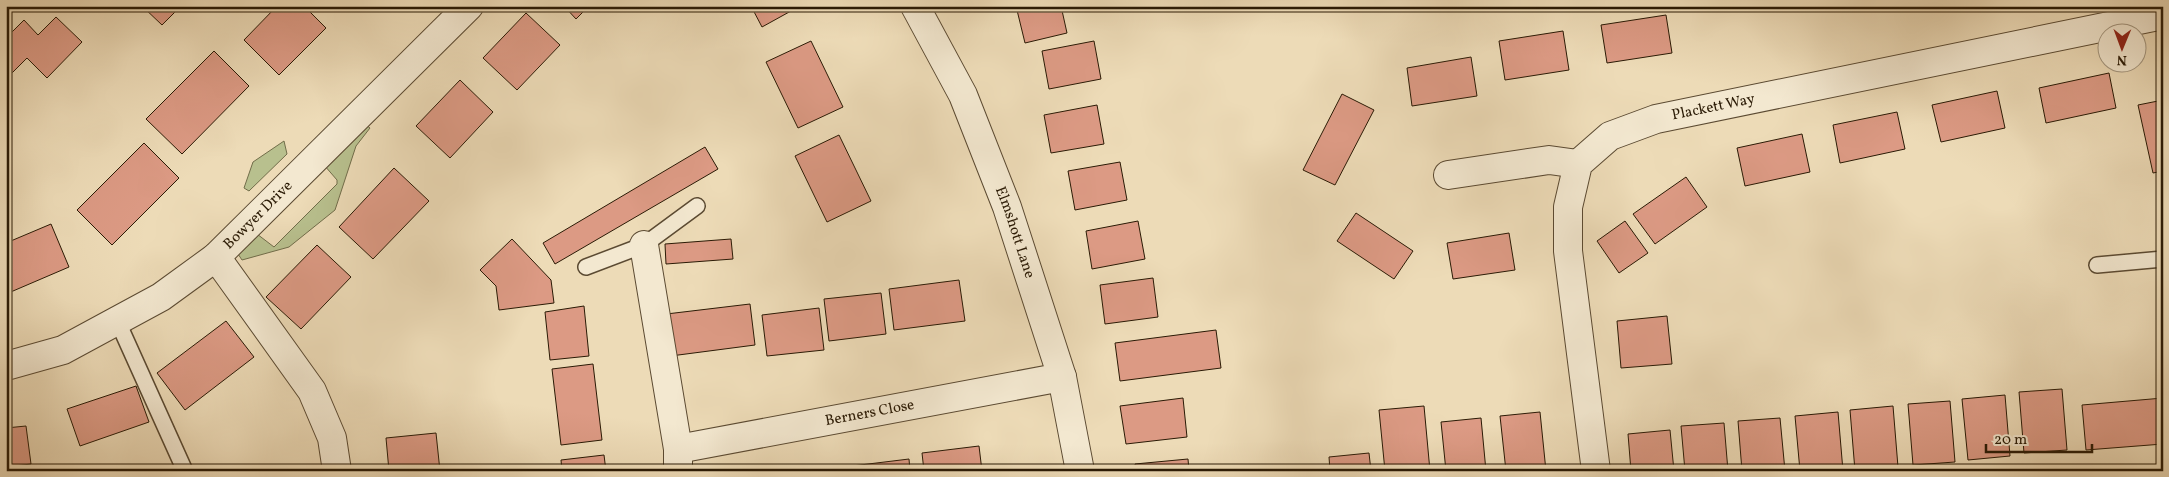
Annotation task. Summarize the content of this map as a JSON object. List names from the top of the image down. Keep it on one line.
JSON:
{"streets":{"street":["Plackett Way","Bowyer Drive","Elmshott Lane","Berners Close"]},"crossings":[["Elmshott Lane","Berners Close"]],"scale_bar":"20 m","north":"bottom"}
